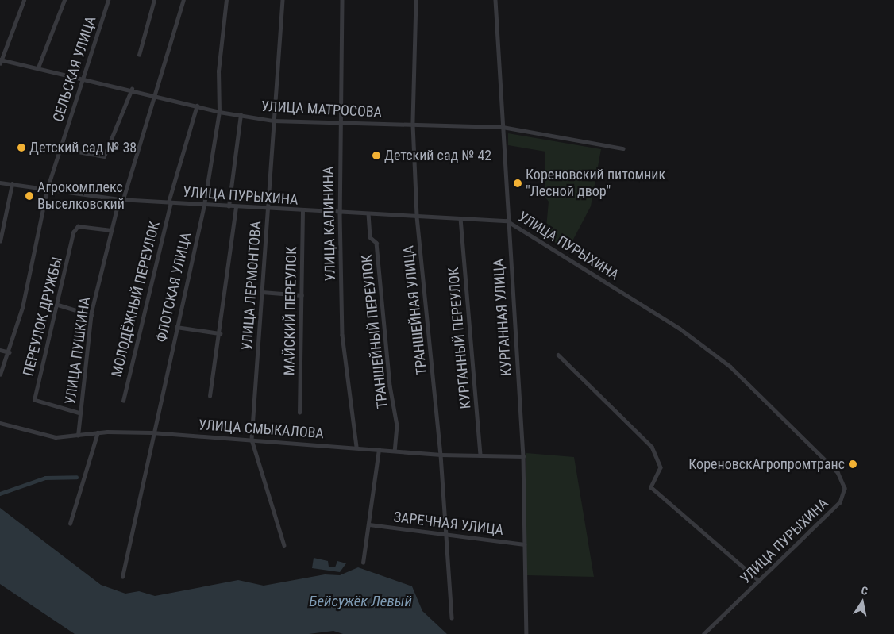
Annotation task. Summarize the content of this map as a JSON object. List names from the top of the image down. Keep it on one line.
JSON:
{"streets":{"street":["СЕЛЬСКАЯ УЛИЦА","УЛИЦА МАТРОСОВА","УЛИЦА ПУРЫХИНА","УЛИЦА КАЛИНИНА","УЛИЦА ЛЕРМОНТОВА","ФЛОТСКАЯ УЛИЦА","МОЛОДЁЖНЫЙ ПЕРЕУЛОК","ТРАНШЕЙНАЯ УЛИЦА","МАЙСКИЙ ПЕРЕУЛОК","ПЕРЕУЛОК ДРУЖБЫ","КУРГАННАЯ УЛИЦА","ТРАНШЕЙНЫЙ ПЕРЕУЛОК","КУРГАННЫЙ ПЕРЕУЛОК","УЛИЦА ПУШКИНА","УЛИЦА СМЫКАЛОВА","ЗАРЕЧНАЯ УЛИЦА"]},"crossings":[["СЕЛЬСКАЯ УЛИЦА","УЛИЦА МАТРОСОВА"],["СЕЛЬСКАЯ УЛИЦА","УЛИЦА ПУРЫХИНА"],["УЛИЦА МАТРОСОВА","УЛИЦА КАЛИНИНА"],["УЛИЦА МАТРОСОВА","УЛИЦА ЛЕРМОНТОВА"],["УЛИЦА МАТРОСОВА","ФЛОТСКАЯ УЛИЦА"],["УЛИЦА МАТРОСОВА","МОЛОДЁЖНЫЙ ПЕРЕУЛОК"],["УЛИЦА МАТРОСОВА","ТРАНШЕЙНАЯ УЛИЦА"],["УЛИЦА МАТРОСОВА","КУРГАННАЯ УЛИЦА"],["УЛИЦА МАТРОСОВА","УЛИЦА ПУШКИНА"],["УЛИЦА ПУРЫХИНА","УЛИЦА КАЛИНИНА"],["УЛИЦА ПУРЫХИНА","УЛИЦА ЛЕРМОНТОВА"],["УЛИЦА ПУРЫХИНА","ФЛОТСКАЯ УЛИЦА"],["УЛИЦА ПУРЫХИНА","МОЛОДЁЖНЫЙ ПЕРЕУЛОК"],["УЛИЦА ПУРЫХИНА","ТРАНШЕЙНАЯ УЛИЦА"],["УЛИЦА ПУРЫХИНА","МАЙСКИЙ ПЕРЕУЛОК"],["УЛИЦА ПУРЫХИНА","КУРГАННАЯ УЛИЦА"],["УЛИЦА ПУРЫХИНА","ТРАНШЕЙНЫЙ ПЕРЕУЛОК"],["УЛИЦА ПУРЫХИНА","КУРГАННЫЙ ПЕРЕУЛОК"],["УЛИЦА ПУРЫХИНА","УЛИЦА ПУШКИНА"],["УЛИЦА КАЛИНИНА","УЛИЦА СМЫКАЛОВА"],["УЛИЦА ЛЕРМОНТОВА","УЛИЦА СМЫКАЛОВА"],["ФЛОТСКАЯ УЛИЦА","УЛИЦА СМЫКАЛОВА"],["ТРАНШЕЙНАЯ УЛИЦА","УЛИЦА СМЫКАЛОВА"],["ТРАНШЕЙНАЯ УЛИЦА","ЗАРЕЧНАЯ УЛИЦА"],["ПЕРЕУЛОК ДРУЖБЫ","УЛИЦА ПУШКИНА"],["КУРГАННАЯ УЛИЦА","УЛИЦА СМЫКАЛОВА"],["КУРГАННАЯ УЛИЦА","ЗАРЕЧНАЯ УЛИЦА"],["ТРАНШЕЙНЫЙ ПЕРЕУЛОК","УЛИЦА СМЫКАЛОВА"],["КУРГАННЫЙ ПЕРЕУЛОК","УЛИЦА СМЫКАЛОВА"],["УЛИЦА ПУШКИНА","УЛИЦА СМЫКАЛОВА"]],"water":["Бейсужёк Левый"],"places":["Детский сад № 38","Детский сад № 42","Кореновский питомник \"Лесной двор\"","Агрокомплекс Выселковский","КореновскАгропромтранс"],"north":"top"}
